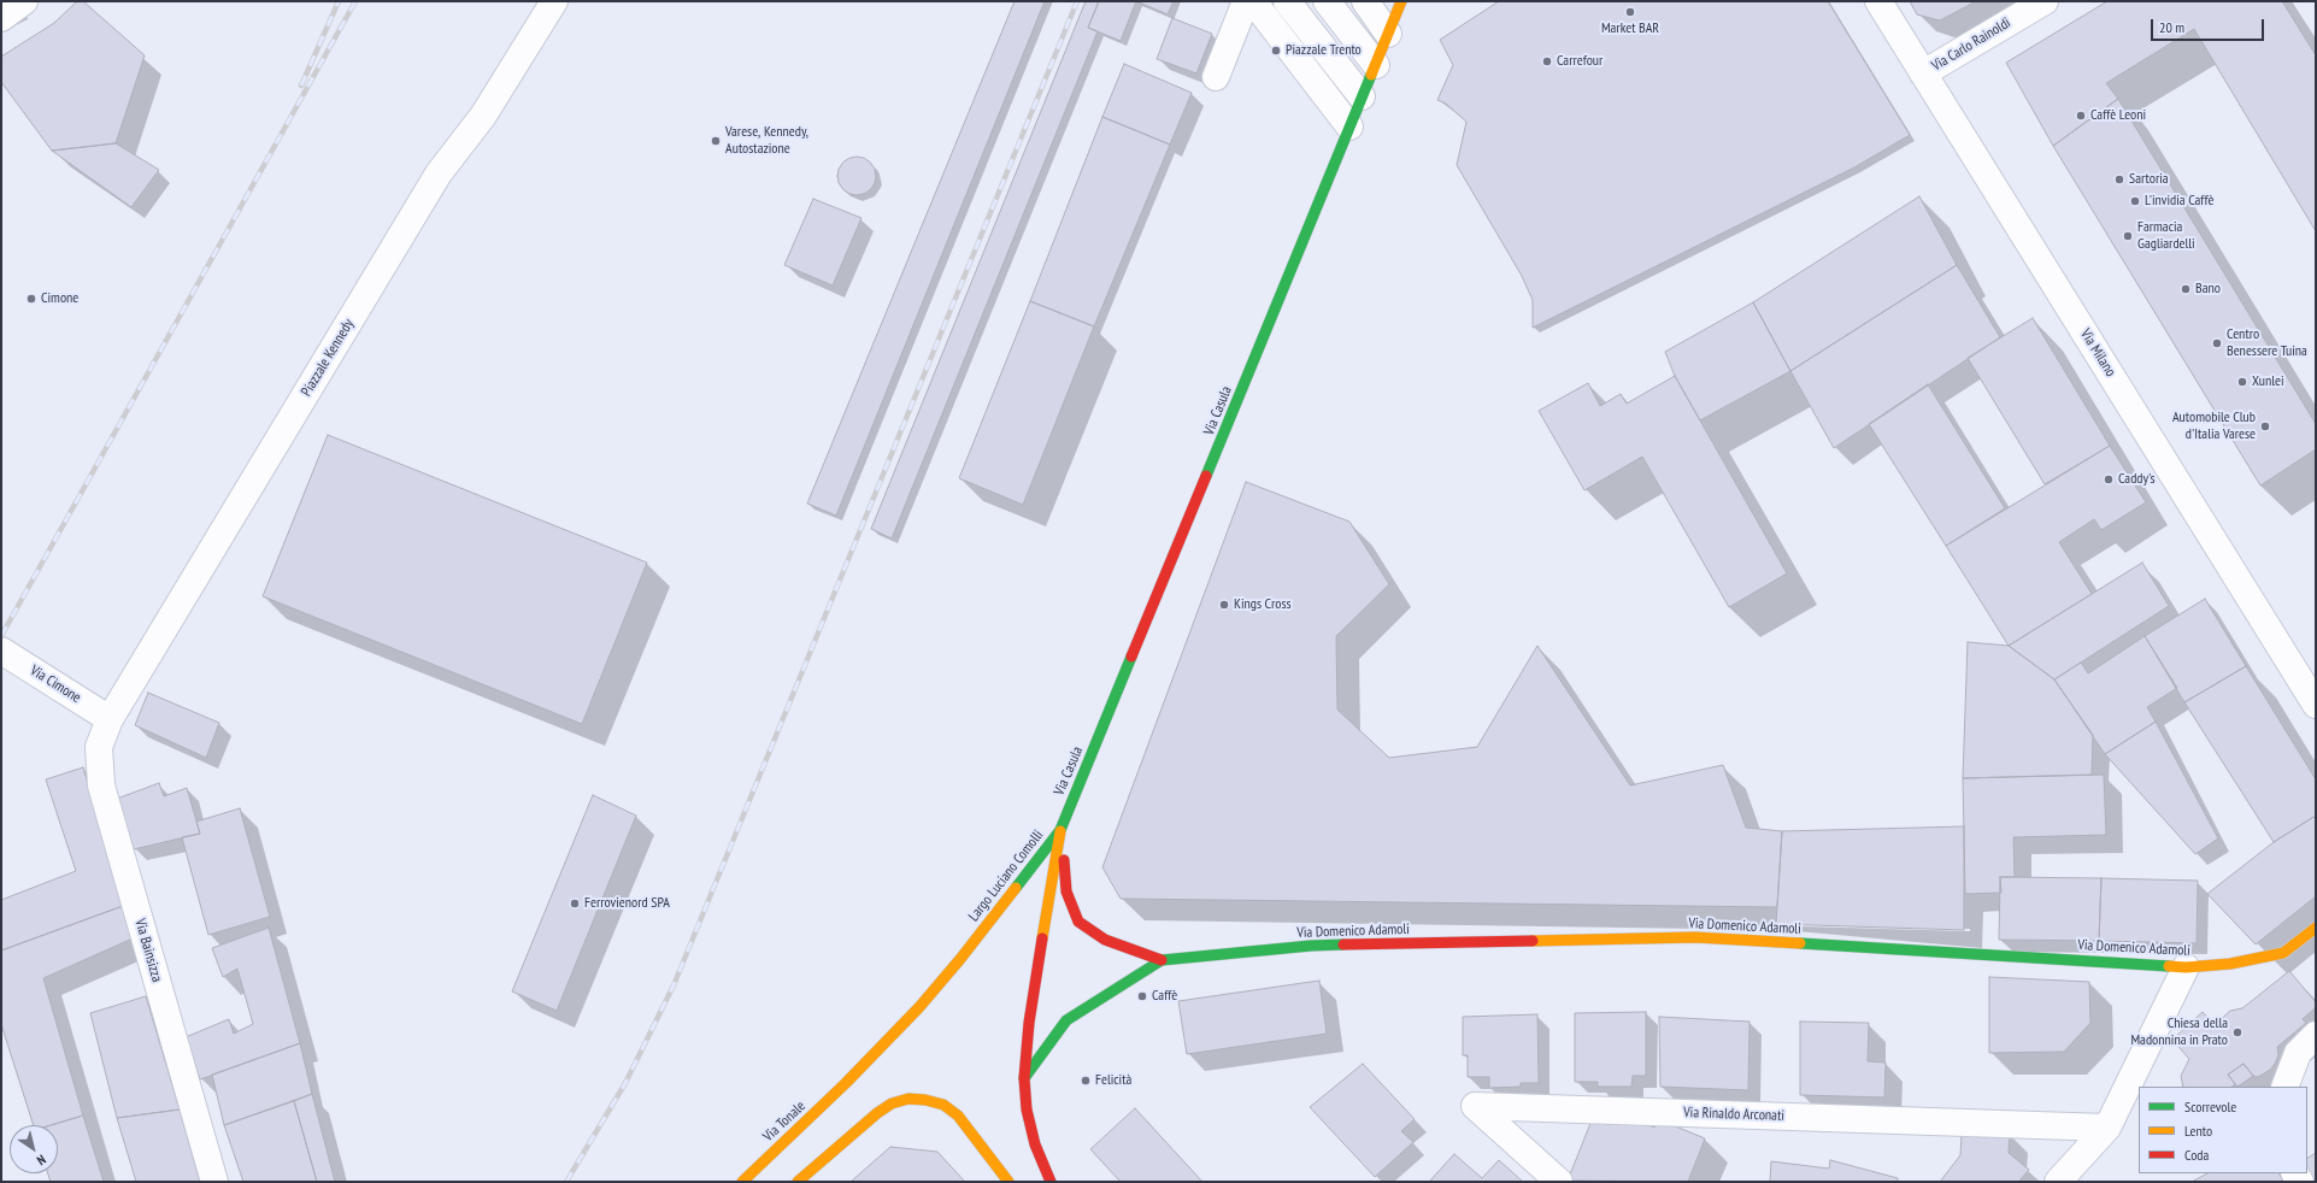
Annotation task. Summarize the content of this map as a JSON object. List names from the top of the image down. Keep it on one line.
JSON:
{"streets":{"main road":["Via Casula","Largo Luciano Comolli","Via Domenico Adamoli","Via Tonale"],"street":["Via Carlo Rainoldi","Via Milano","Piazzale Kennedy","Via Cimone","Via Bainsizza","Via Rinaldo Arconati"]},"crossings":[["Via Carlo Rainoldi","Via Milano"],["Piazzale Kennedy","Via Cimone"],["Piazzale Kennedy","Via Bainsizza"],["Via Casula","Largo Luciano Comolli"],["Via Casula","Via Domenico Adamoli"],["Via Cimone","Via Bainsizza"],["Largo Luciano Comolli","Via Domenico Adamoli"],["Largo Luciano Comolli","Via Tonale"]],"places":["Market BAR","Piazzale Trento","Carrefour","Caffè Leoni","Varese, Kennedy, Autostazione","Sartoria","L'invidia Caffè","Farmacia Gagliardelli","Bano","Cimone","Centro Benessere Tuina","Xunlei","Automobile Club d'Italia Varese","Caddy's","Kings Cross","Ferrovienord SPA","Caffè","Chiesa della Madonnina in Prato","Felicità"],"legend":["Scorrevole","Lento","Coda"],"scale_bar":"20 m","north":"bottom right"}
